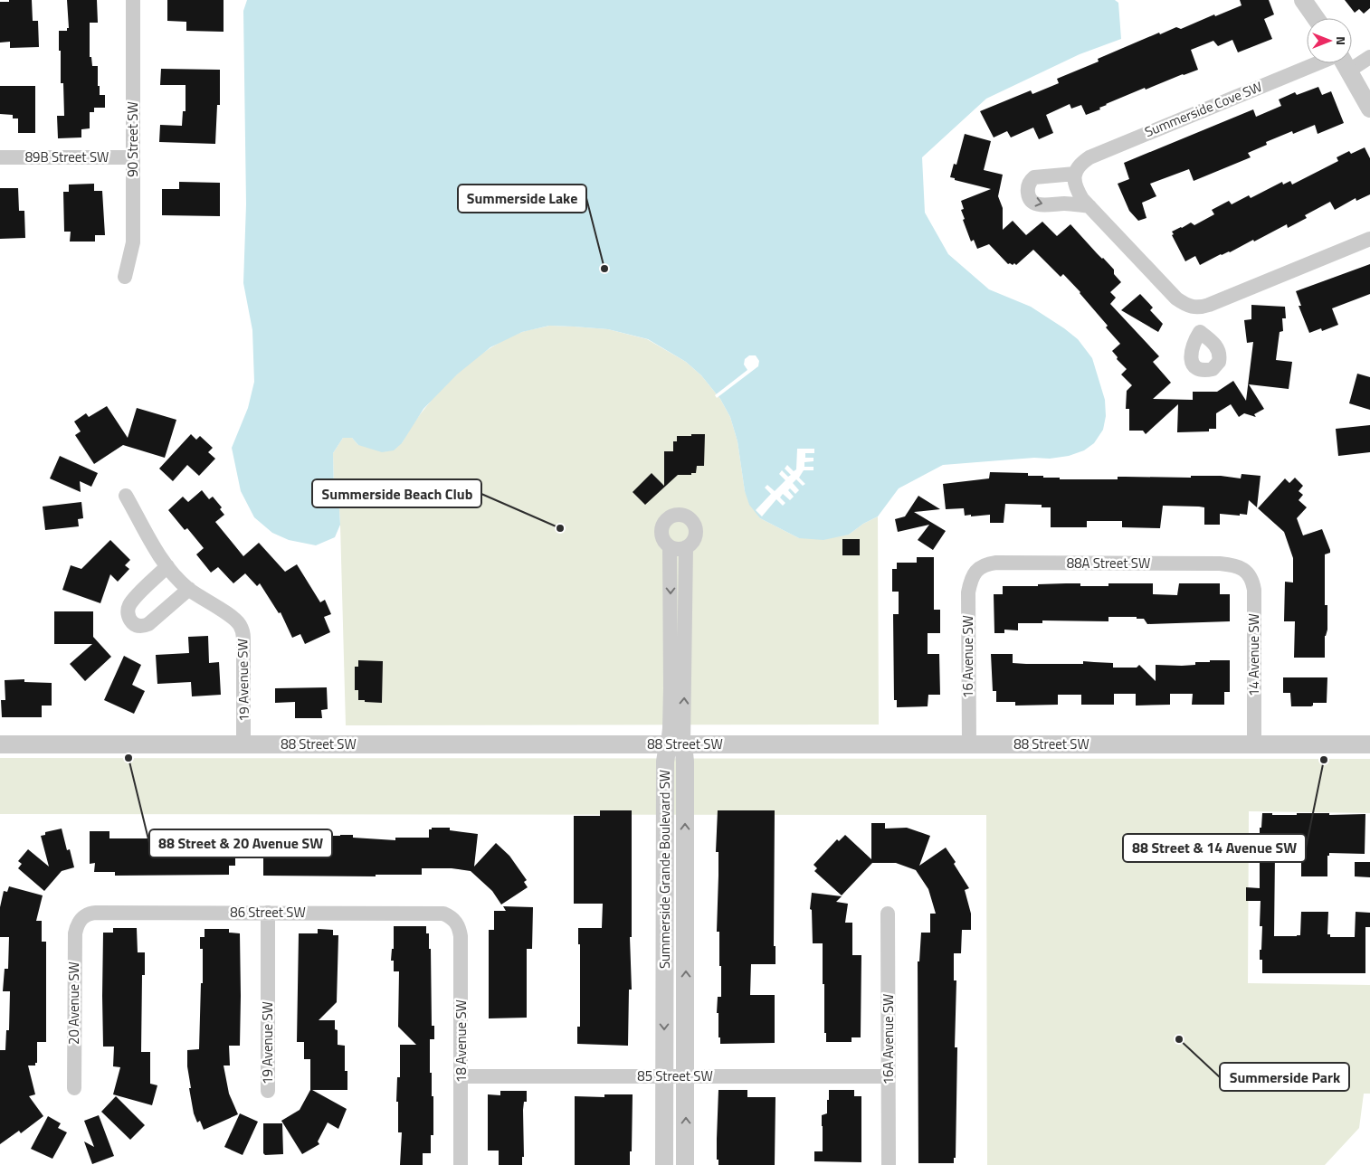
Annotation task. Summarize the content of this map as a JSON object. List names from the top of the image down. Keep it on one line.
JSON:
{"streets":{"street":["Summerside Cove SW","90 Street SW","89B Street SW","88A Street SW","14 Avenue SW","16 Avenue SW","19 Avenue SW","88 Street SW","Summerside Grande Boulevard SW","86 Street SW","20 Avenue SW","16A Avenue SW","18 Avenue SW","85 Street SW"]},"crossings":[["90 Street SW","89B Street SW"],["88A Street SW","14 Avenue SW"],["88A Street SW","16 Avenue SW"],["14 Avenue SW","88 Street SW"],["16 Avenue SW","88 Street SW"],["19 Avenue SW","88 Street SW"],["19 Avenue SW","86 Street SW"],["88 Street SW","Summerside Grande Boulevard SW"],["Summerside Grande Boulevard SW","85 Street SW"],["86 Street SW","20 Avenue SW"],["86 Street SW","18 Avenue SW"],["16A Avenue SW","85 Street SW"],["18 Avenue SW","85 Street SW"]],"places":["Summerside Lake","Summerside Beach Club","88 Street & 20 Avenue SW","88 Street & 14 Avenue SW","Summerside Park"],"north":"right"}
